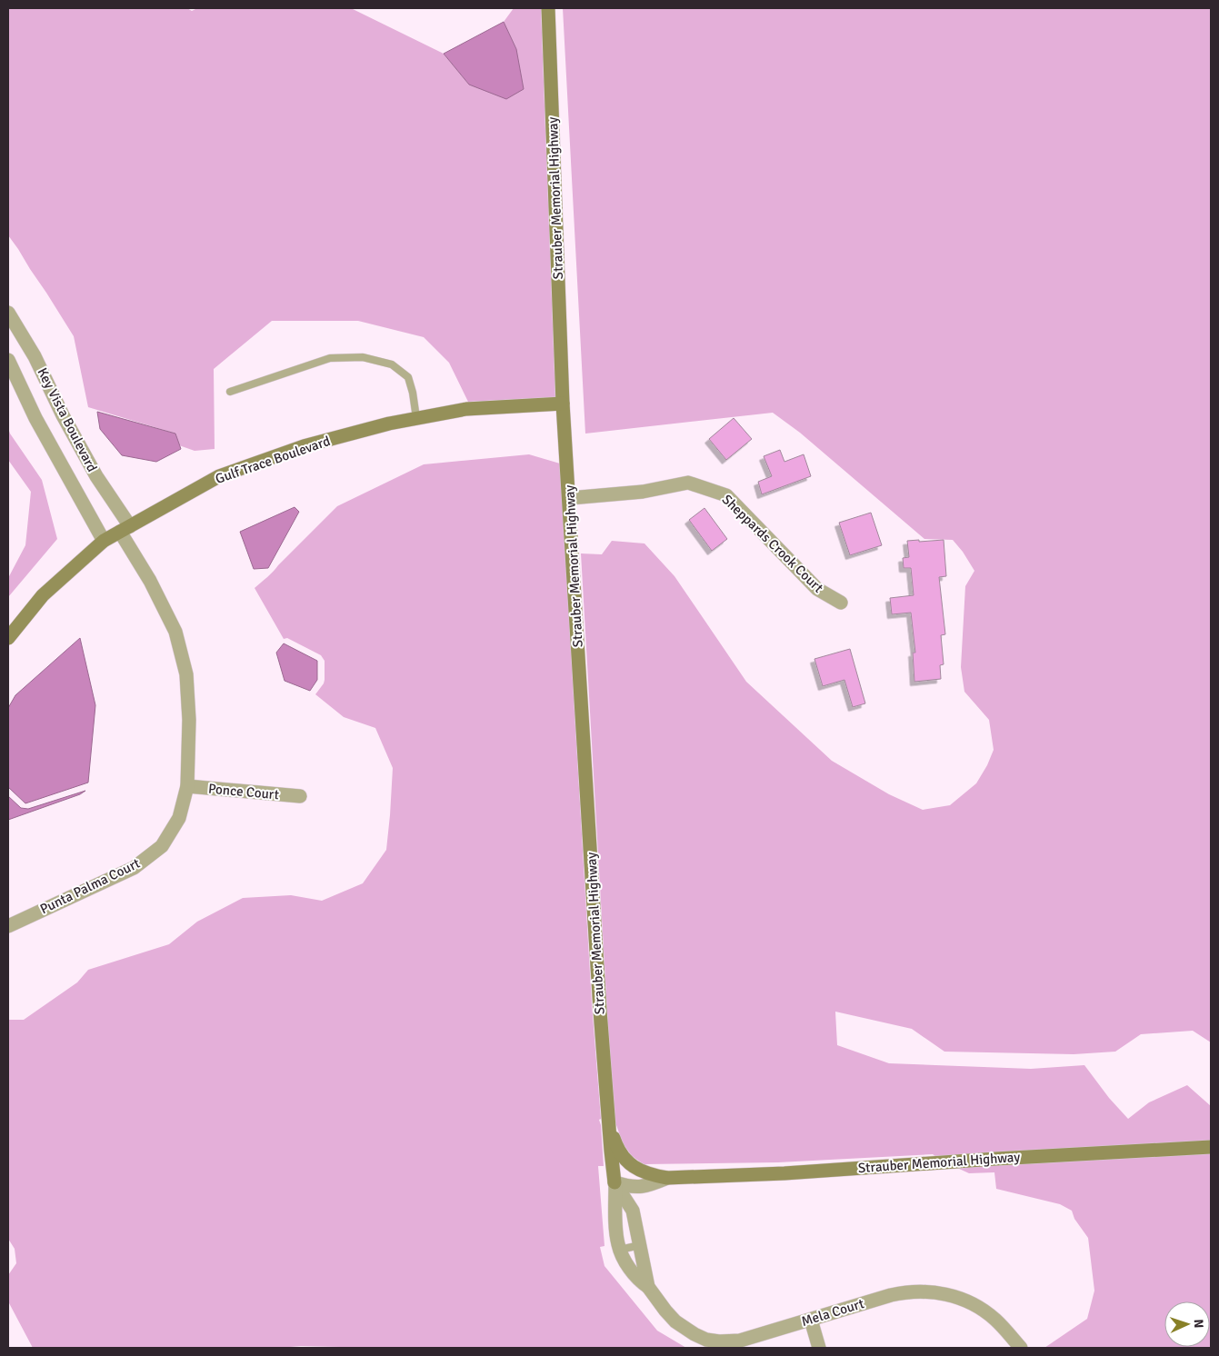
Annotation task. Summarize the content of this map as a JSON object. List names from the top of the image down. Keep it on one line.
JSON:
{"streets":{"street":["Strauber Memorial Highway","Key Vista Boulevard","Gulf Trace Boulevard","Sheppards Crook Court","Ponce Court","Punta Palma Court","Mela Court"]},"crossings":[["Strauber Memorial Highway","Gulf Trace Boulevard"],["Strauber Memorial Highway","Sheppards Crook Court"],["Strauber Memorial Highway","Mela Court"],["Key Vista Boulevard","Gulf Trace Boulevard"],["Key Vista Boulevard","Punta Palma Court"],["Gulf Trace Boulevard","Punta Palma Court"],["Ponce Court","Punta Palma Court"]],"north":"right"}
